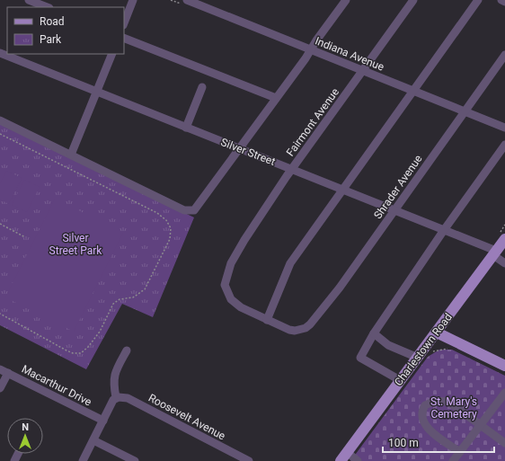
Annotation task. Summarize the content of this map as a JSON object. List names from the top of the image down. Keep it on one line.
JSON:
{"streets":{"main road":["Charlestown Road"],"street":["Indiana Avenue","Fairmont Avenue","Silver Street","Shrader Avenue","Macarthur Drive","Roosevelt Avenue"]},"crossings":[["Indiana Avenue","Fairmont Avenue"],["Indiana Avenue","Shrader Avenue"],["Fairmont Avenue","Silver Street"],["Fairmont Avenue","Shrader Avenue"],["Silver Street","Shrader Avenue"],["Silver Street","Charlestown Road"]],"parks":["Silver Street Park","St. Mary's Cemetery"],"legend":["Road","Park"],"scale_bar":"100 m","north":"top"}
